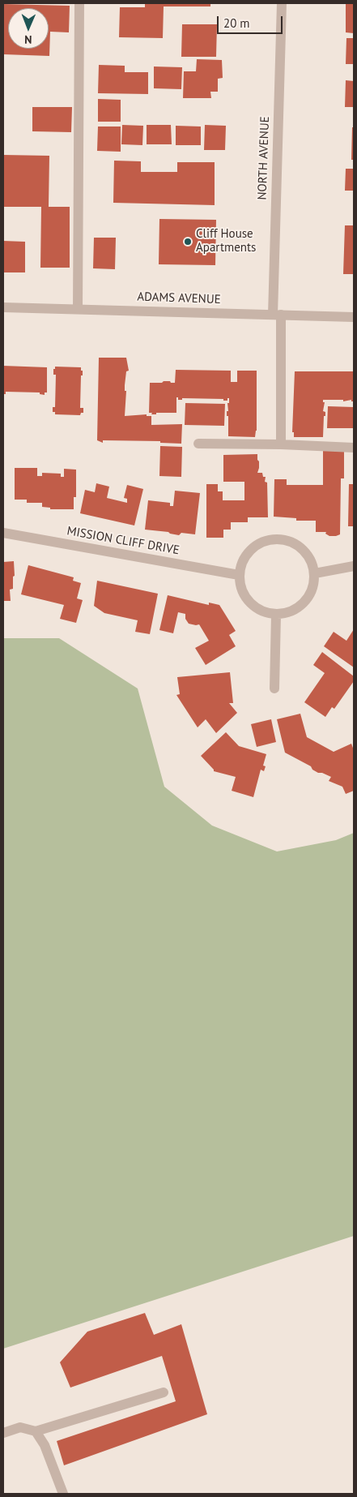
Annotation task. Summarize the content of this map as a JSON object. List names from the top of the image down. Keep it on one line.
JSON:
{"streets":{"street":["NORTH AVENUE","ADAMS AVENUE","MISSION CLIFF DRIVE"]},"crossings":[["NORTH AVENUE","ADAMS AVENUE"]],"places":["Cliff House Apartments"],"scale_bar":"20 m","north":"bottom"}
